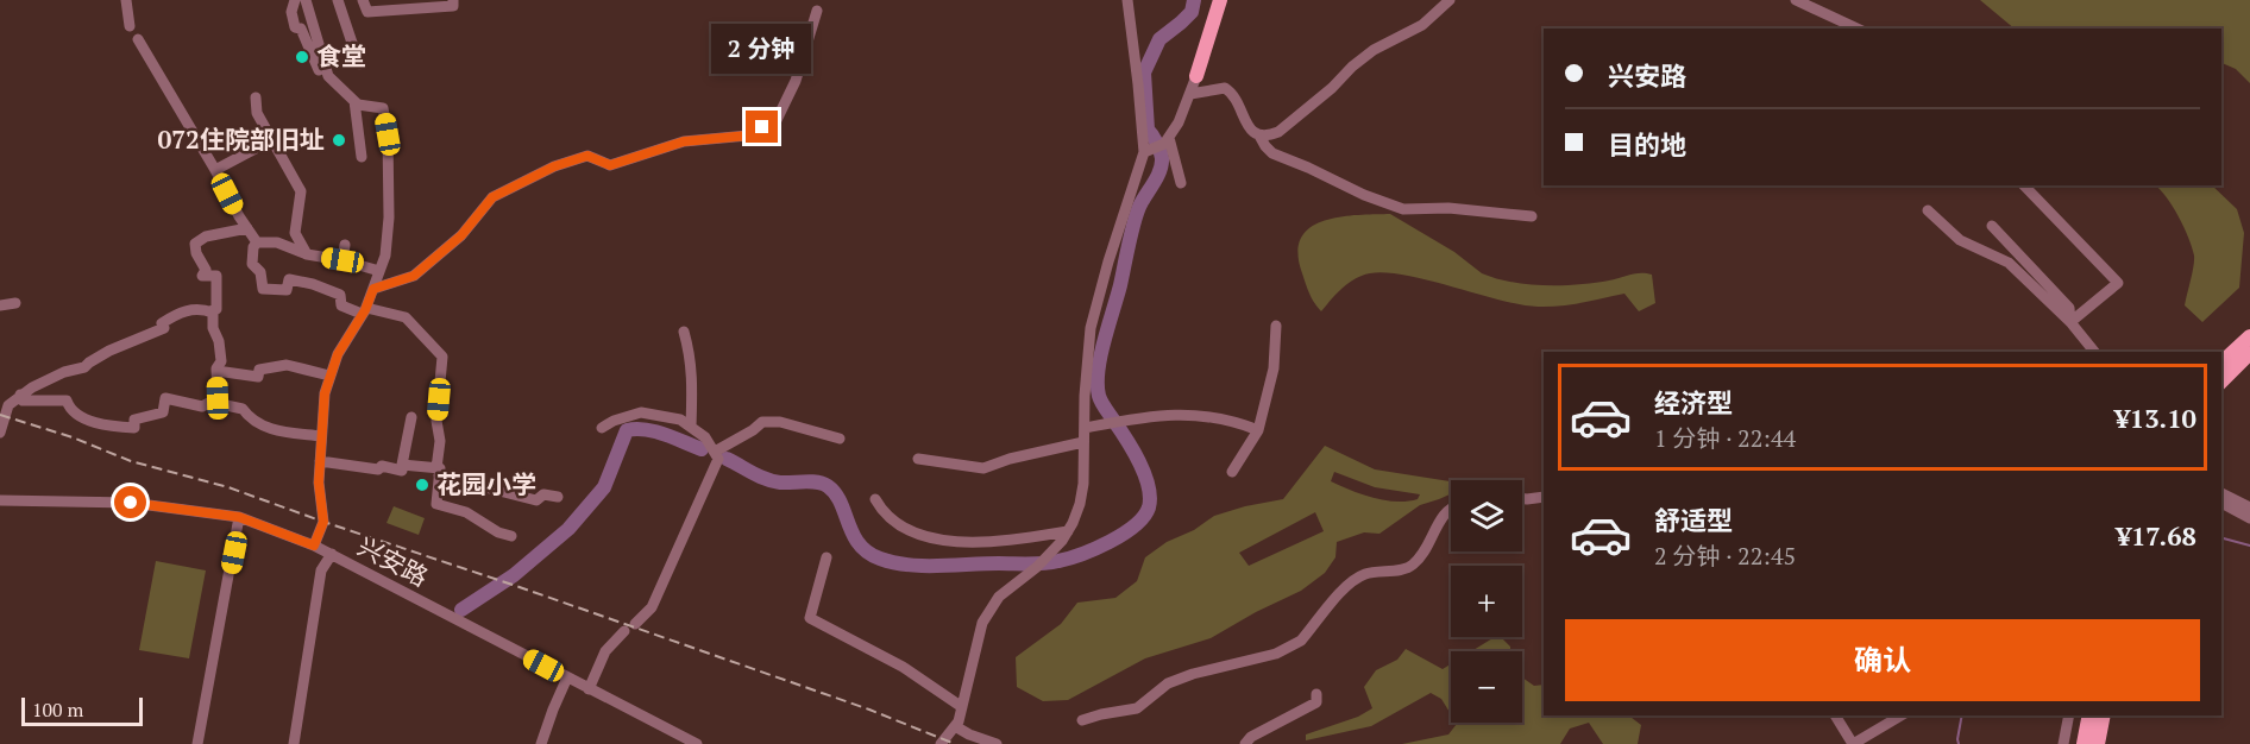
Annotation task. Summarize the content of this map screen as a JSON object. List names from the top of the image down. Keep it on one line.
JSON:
{"streets":{"street":["兴安路"]},"places":["食堂","072住院部旧址","花园小学"],"scale_bar":"100 m","page":{"bubble":"2 分钟","banner":["兴安路","目的地"],"list":[{"name":"经济型","note":"1 分钟 · 22:44","value":"¥13.10"},{"name":"舒适型","note":"2 分钟 · 22:45","value":"¥17.68"}],"map_buttons":["+","−"],"buttons":"确认","scale":"100 m"}}
